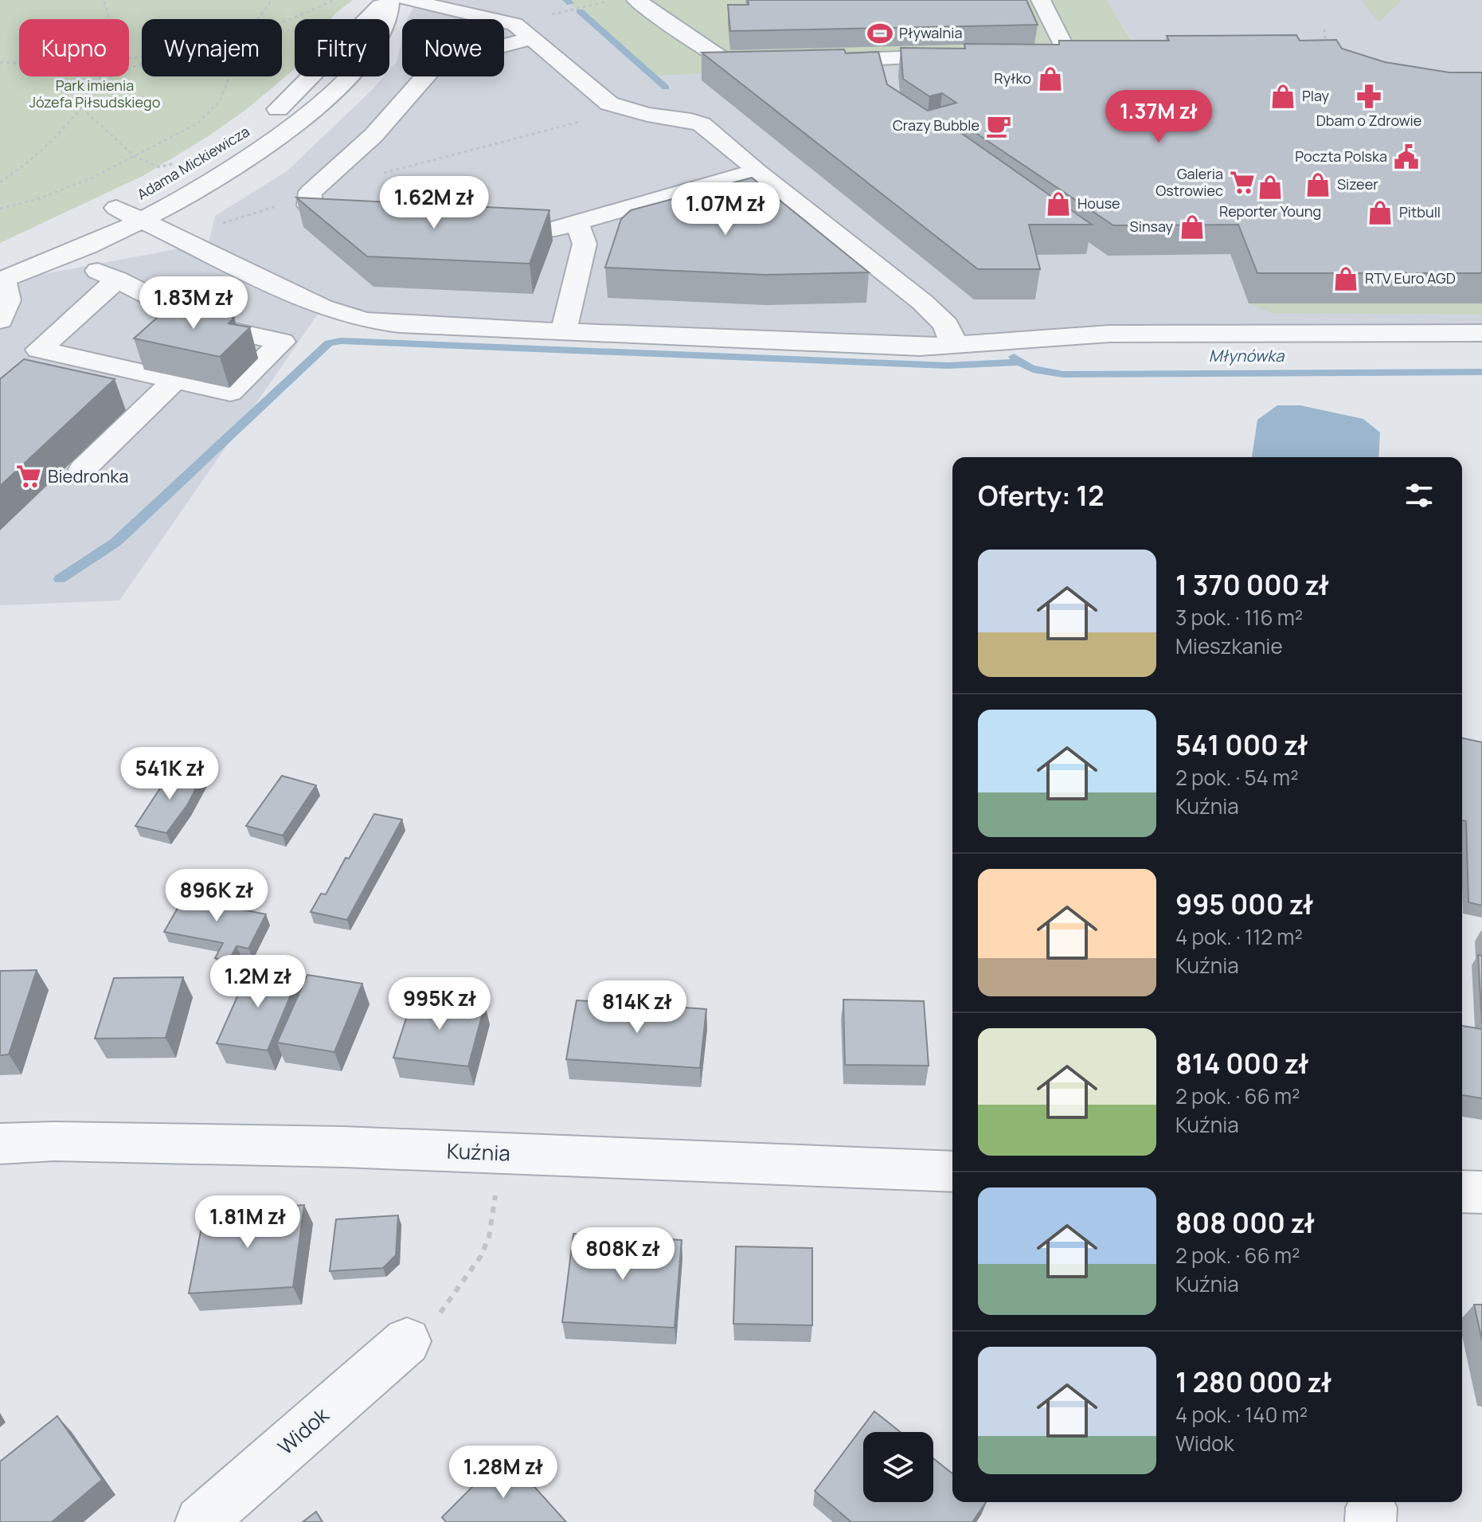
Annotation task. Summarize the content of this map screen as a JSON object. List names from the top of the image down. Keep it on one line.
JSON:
{"streets":{"street":["Adama Mickiewicza","Kuźnia","Widok"]},"water":["Młynówka"],"parks":["Park imienia Józefa Piłsudskiego"],"places":{"sports":["Pływalnia"],"shop":["Ryłko","Play","Sizeer","Reporter Young","House","Pitbull","Sinsay","RTV Euro AGD"],"pharmacy":["Dbam o Zdrowie"],"cafe":["Crazy Bubble"],"public building":["Poczta Polska"],"supermarket":["Galeria Ostrowiec","Biedronka"]},"page":{"chip":["Kupno","Wynajem","Filtry","Nowe"],"price":["1.37M zł","1.62M zł","1.07M zł","1.83M zł","541K zł","896K zł","1.2M zł","995K zł","814K zł","1.81M zł","808K zł","1.28M zł"],"heading":"Oferty: 12","list":[{"name":"1 370 000 zł","note":"3 pok. · 116 m² · Mieszkanie"},{"name":"541 000 zł","note":"2 pok. · 54 m² · Kuźnia"},{"name":"995 000 zł","note":"4 pok. · 112 m² · Kuźnia"},{"name":"814 000 zł","note":"2 pok. · 66 m² · Kuźnia"},{"name":"808 000 zł","note":"2 pok. · 66 m² · Kuźnia"},{"name":"1 280 000 zł","note":"4 pok. · 140 m² · Widok"}]}}
